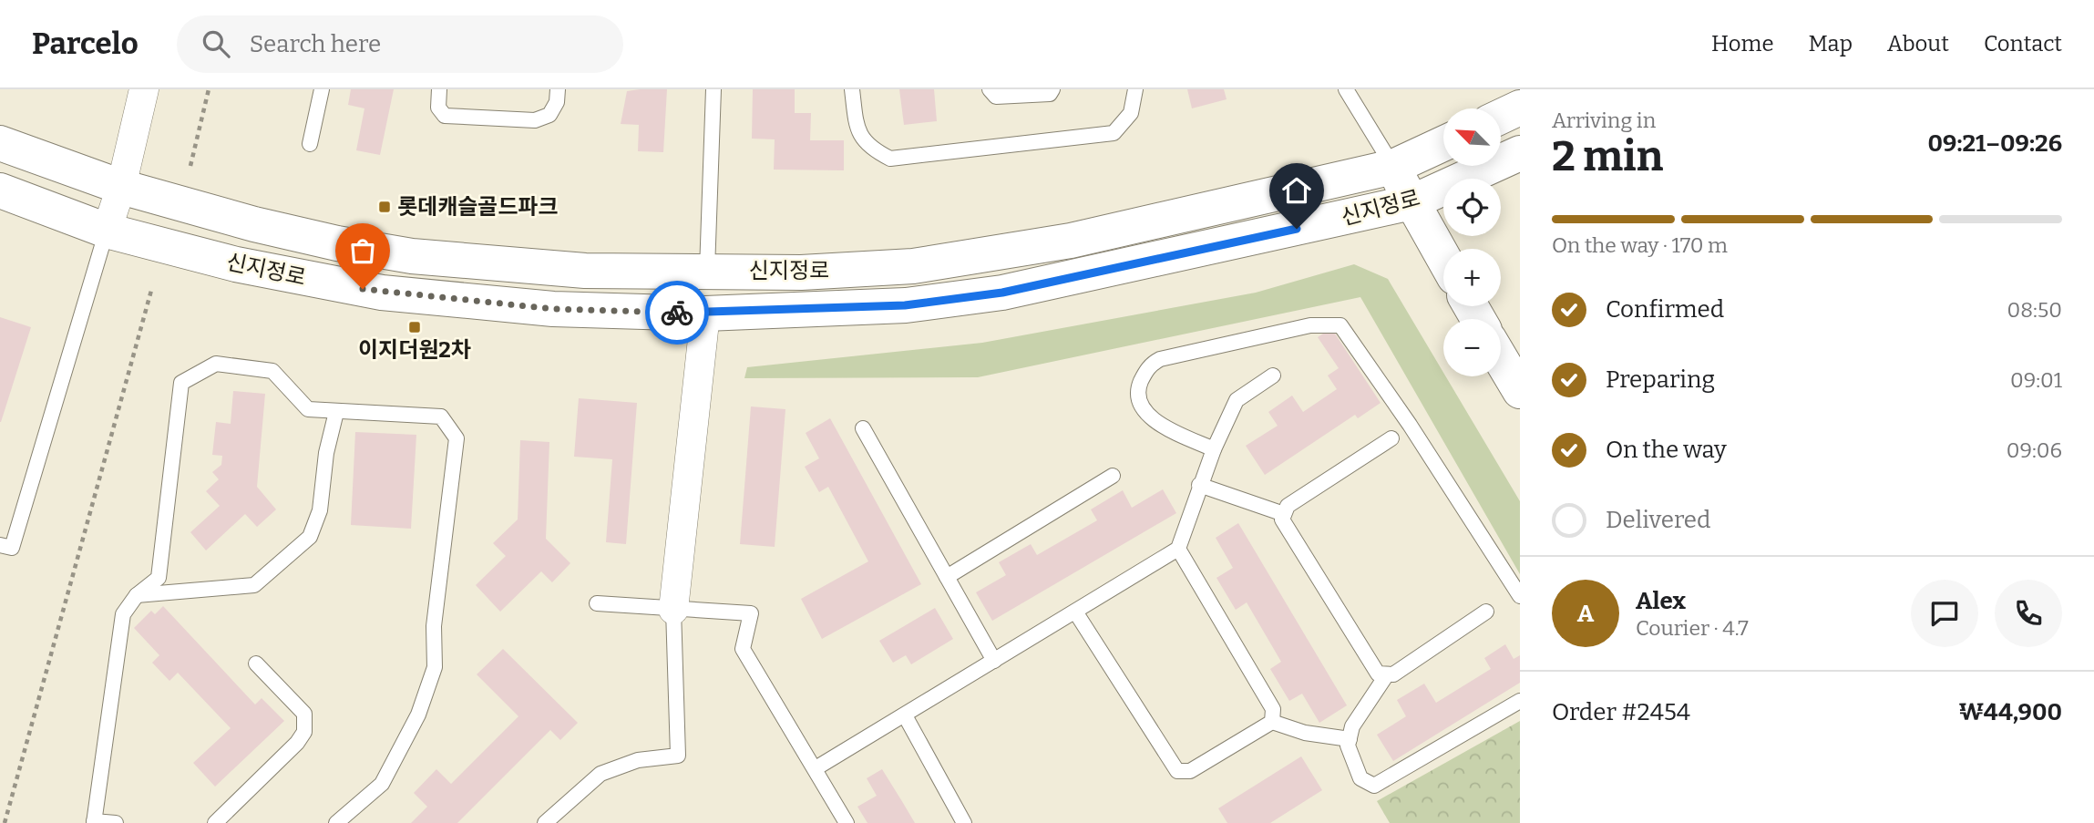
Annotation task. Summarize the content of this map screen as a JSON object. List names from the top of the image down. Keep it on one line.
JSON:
{"streets":{"street":["신지정로"]},"places":{"transit":["롯데캐슬골드파크","이지더원2차"]},"north":"top left","page":{"header":"Parcelo","search":"Search here","nav":["Home","Map","About","Contact"],"heading":["2 min","Arriving in","09:21–09:26"],"panel":["Alex","Courier · 4.7","Order #2454","₩44,900"],"map_buttons":["+","−"],"bar":"On the way · 170 m","list":[["Confirmed","08:50"],["Preparing","09:01"],["On the way","09:06"],"Delivered"],"round":"A"}}
